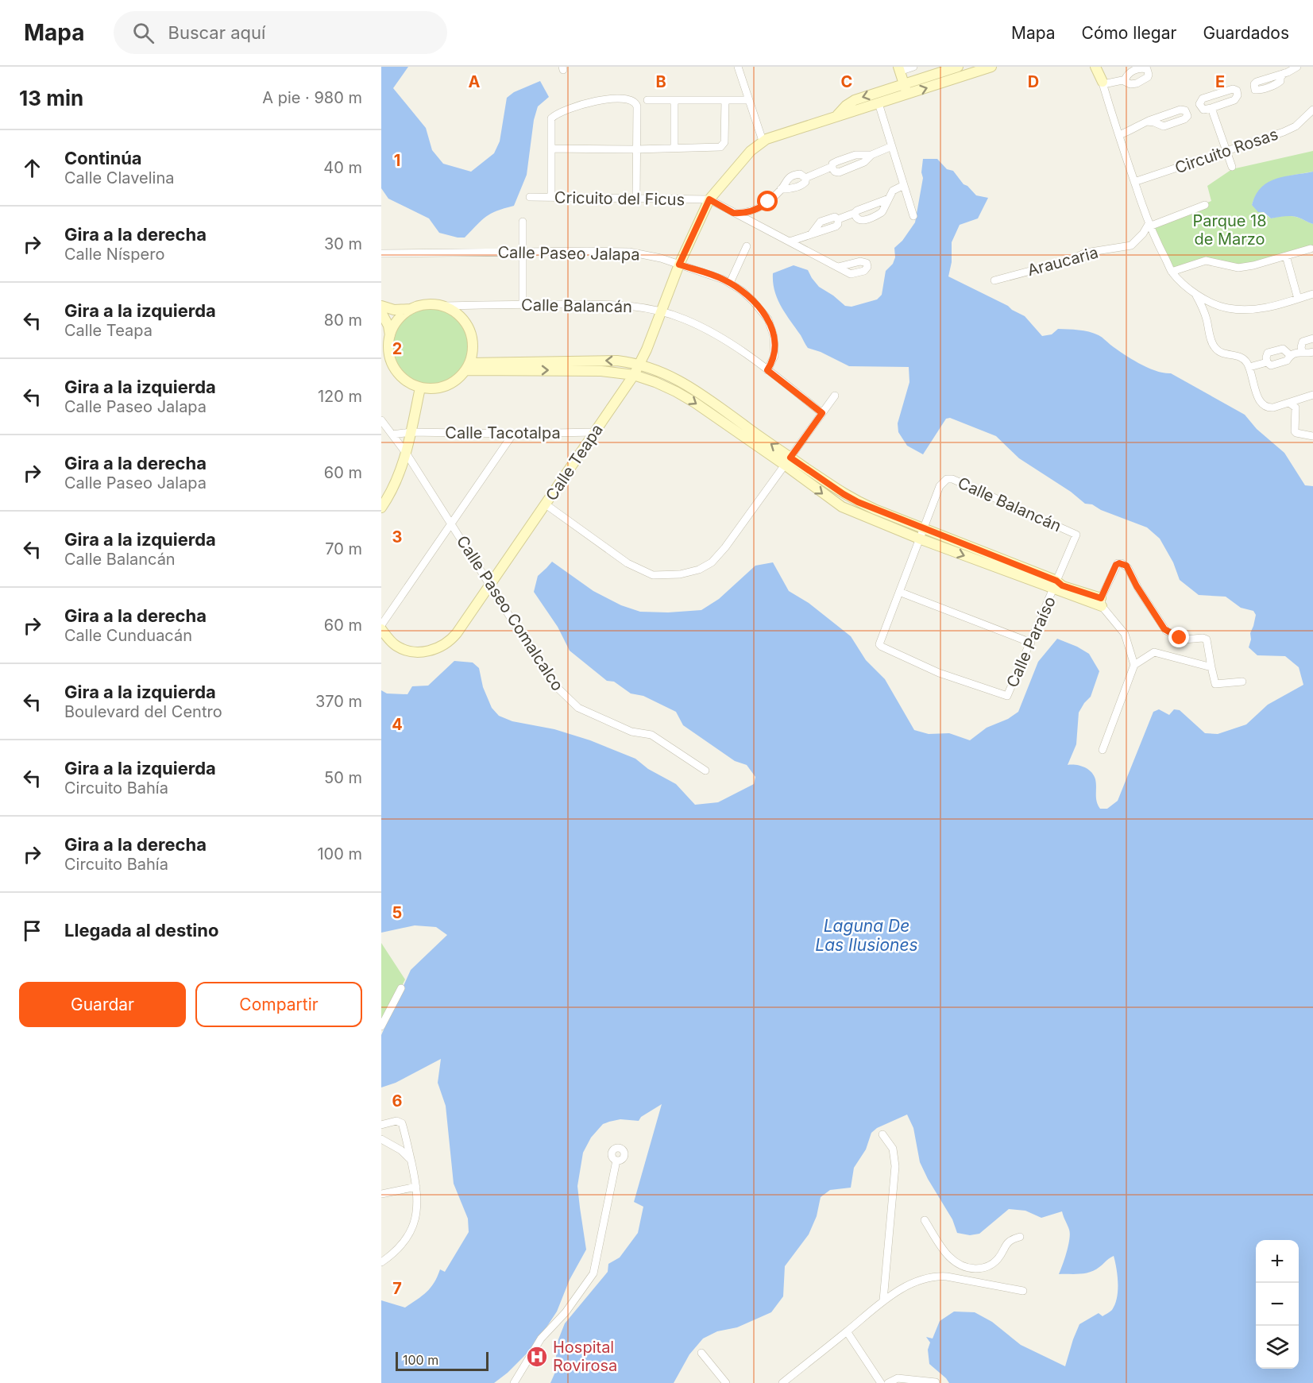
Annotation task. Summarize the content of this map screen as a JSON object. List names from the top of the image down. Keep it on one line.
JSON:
{"streets":{"street":["Circuito Rosas","Cricuito del Ficus","Calle Paseo Jalapa","Araucaria","Calle Balancán","Calle Tacotalpa","Calle Teapa","Calle Paseo Comalcalco","Calle Paraíso"]},"crossings":[["Cricuito del Ficus","Calle Teapa"],["Calle Paseo Jalapa","Calle Balancán"],["Calle Paseo Jalapa","Calle Teapa"],["Calle Balancán","Calle Teapa"],["Calle Balancán","Calle Paraíso"],["Calle Tacotalpa","Calle Teapa"],["Calle Tacotalpa","Calle Paseo Comalcalco"],["Calle Teapa","Calle Paseo Comalcalco"]],"water":["Laguna De Las Ilusiones"],"parks":["Parque 18 de Marzo"],"places":{"hospital":["Hospital Rovirosa"]},"scale_bar":"100 m","page":{"header":"Mapa","search":"Buscar aquí","nav":["Mapa","Cómo llegar","Guardados"],"heading":["13 min","A pie · 980 m"],"list":[["Continúa","Calle Clavelina","40 m"],["Gira a la derecha","Calle Níspero","30 m"],["Gira a la izquierda","Calle Teapa","80 m"],["Gira a la izquierda","Calle Paseo Jalapa","120 m"],["Gira a la derecha","Calle Paseo Jalapa","60 m"],["Gira a la izquierda","Calle Balancán","70 m"],["Gira a la derecha","Calle Cunduacán","60 m"],["Gira a la izquierda","Boulevard del Centro","370 m"],["Gira a la izquierda","Circuito Bahía","50 m"],["Gira a la derecha","Circuito Bahía","100 m"],"Llegada al destino"],"buttons":["Guardar","Compartir"],"map_buttons":["+","−"],"scale":"100 m"},"grid":{"columns":["A","B","C","D","E"],"rows":["1","2","3","4","5","6","7"]}}
